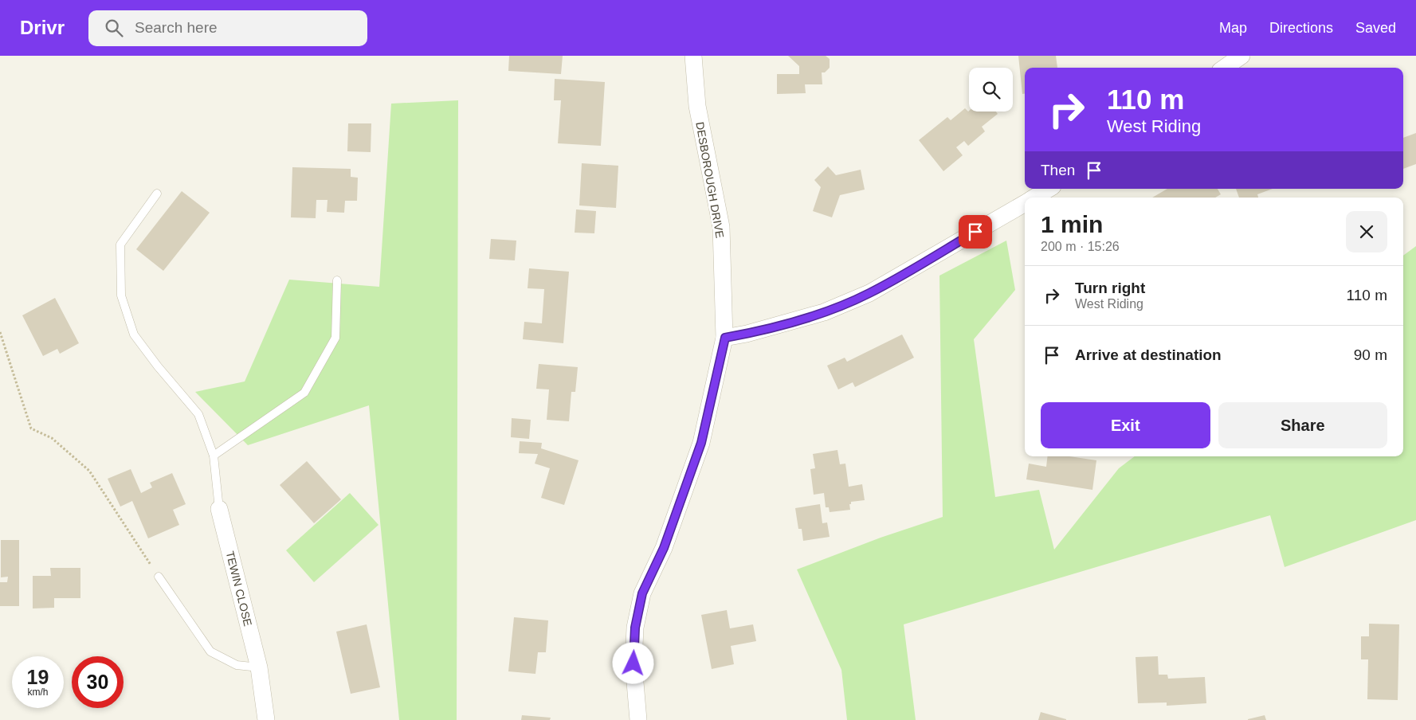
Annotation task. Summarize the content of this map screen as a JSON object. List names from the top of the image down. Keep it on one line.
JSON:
{"streets":{"street":["DESBOROUGH DRIVE","TEWIN CLOSE"]},"page":{"header":"Drivr","search":"Search here","nav":["Map","Directions","Saved"],"turn":["110 m","West Riding"],"then":"Then","heading":["1 min","200 m · 15:26"],"list":[{"name":"Turn right","note":"West Riding","value":"110 m"},{"name":"Arrive at destination","value":"90 m"}],"buttons":["Exit","Share"],"speed":"19 km/h","limit":"30"}}
